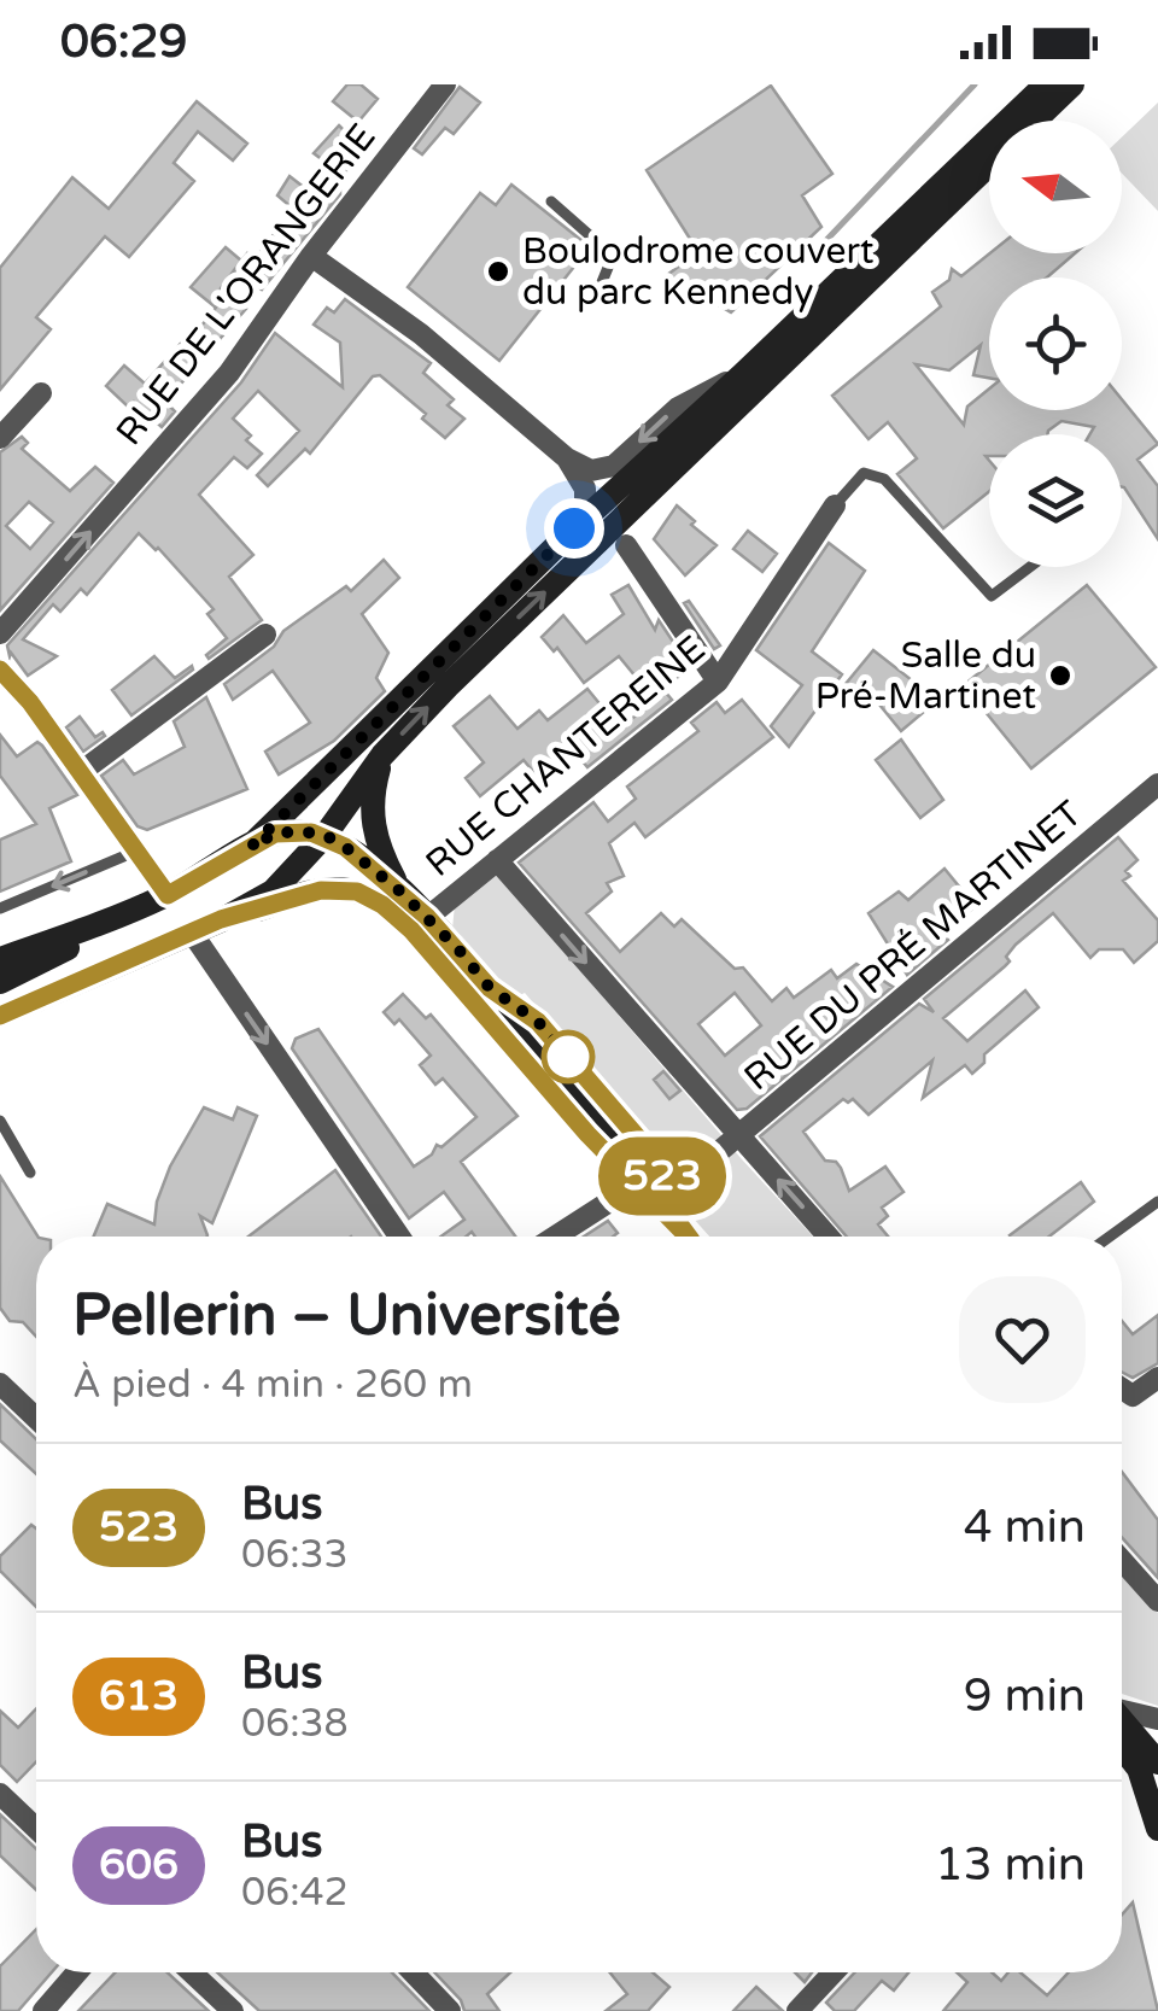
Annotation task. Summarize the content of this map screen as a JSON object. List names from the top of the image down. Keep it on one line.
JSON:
{"streets":{"street":["RUE DE L'ORANGERIE","RUE CHANTEREINE","RUE DU PRÉ MARTINET"]},"places":["Boulodrome couvert du parc Kennedy","Salle du Pré-Martinet"],"lines":["bus line 523"],"north":"left","page":{"status":"06:29","on_map":"523","heading":["Pellerin – Université","À pied · 4 min · 260 m"],"list":[{"mark":"523","name":"Bus","note":"06:33","value":"4 min"},{"mark":"613","name":"Bus","note":"06:38","value":"9 min"},{"mark":"606","name":"Bus","note":"06:42","value":"13 min"}]}}
